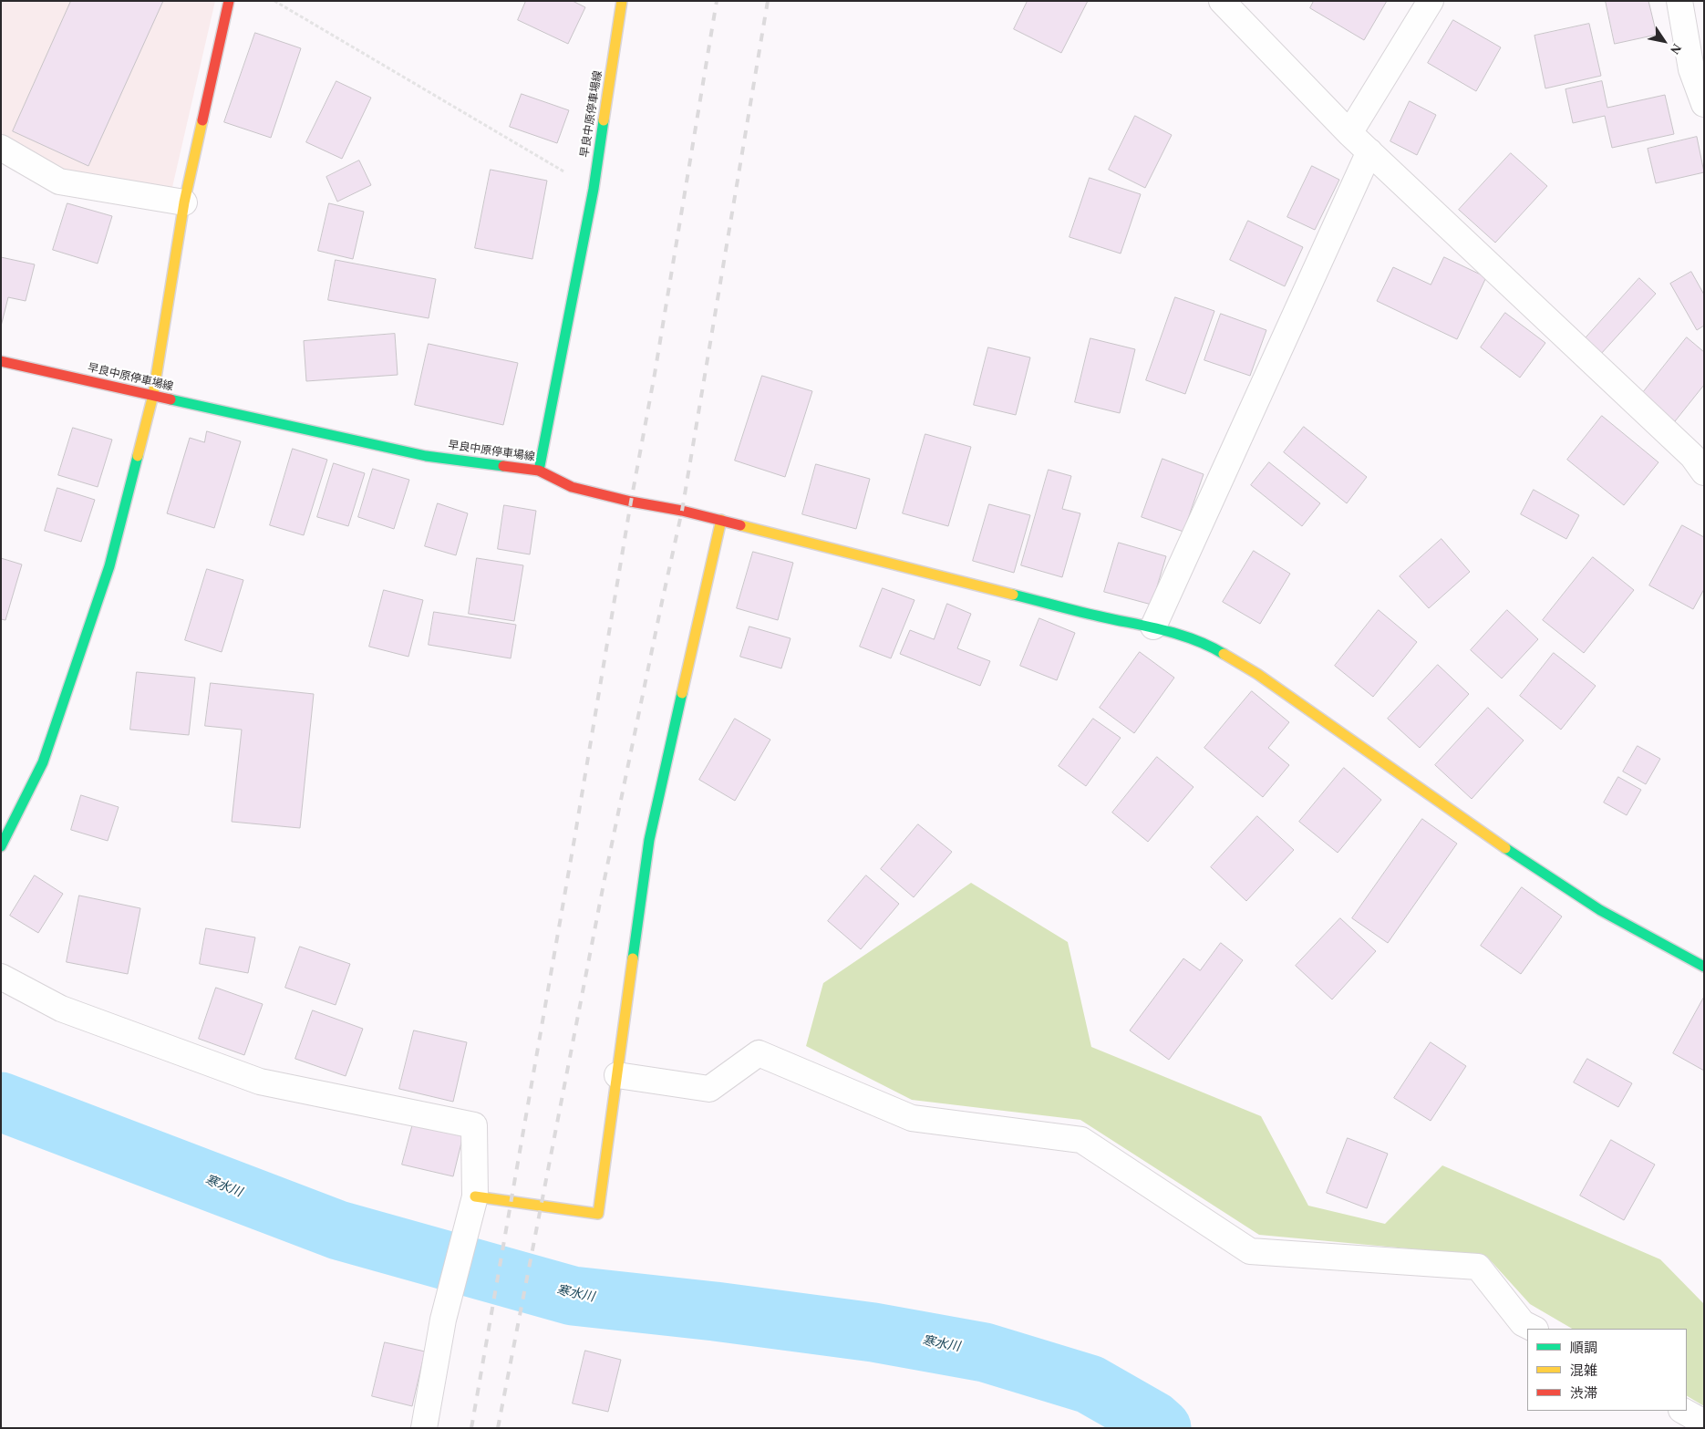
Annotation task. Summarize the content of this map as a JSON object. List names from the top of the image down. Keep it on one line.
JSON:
{"streets":{"street":["早良中原停車場線"]},"water":["寒水川"],"legend":["順調","混雑","渋滞"],"north":"bottom right"}
